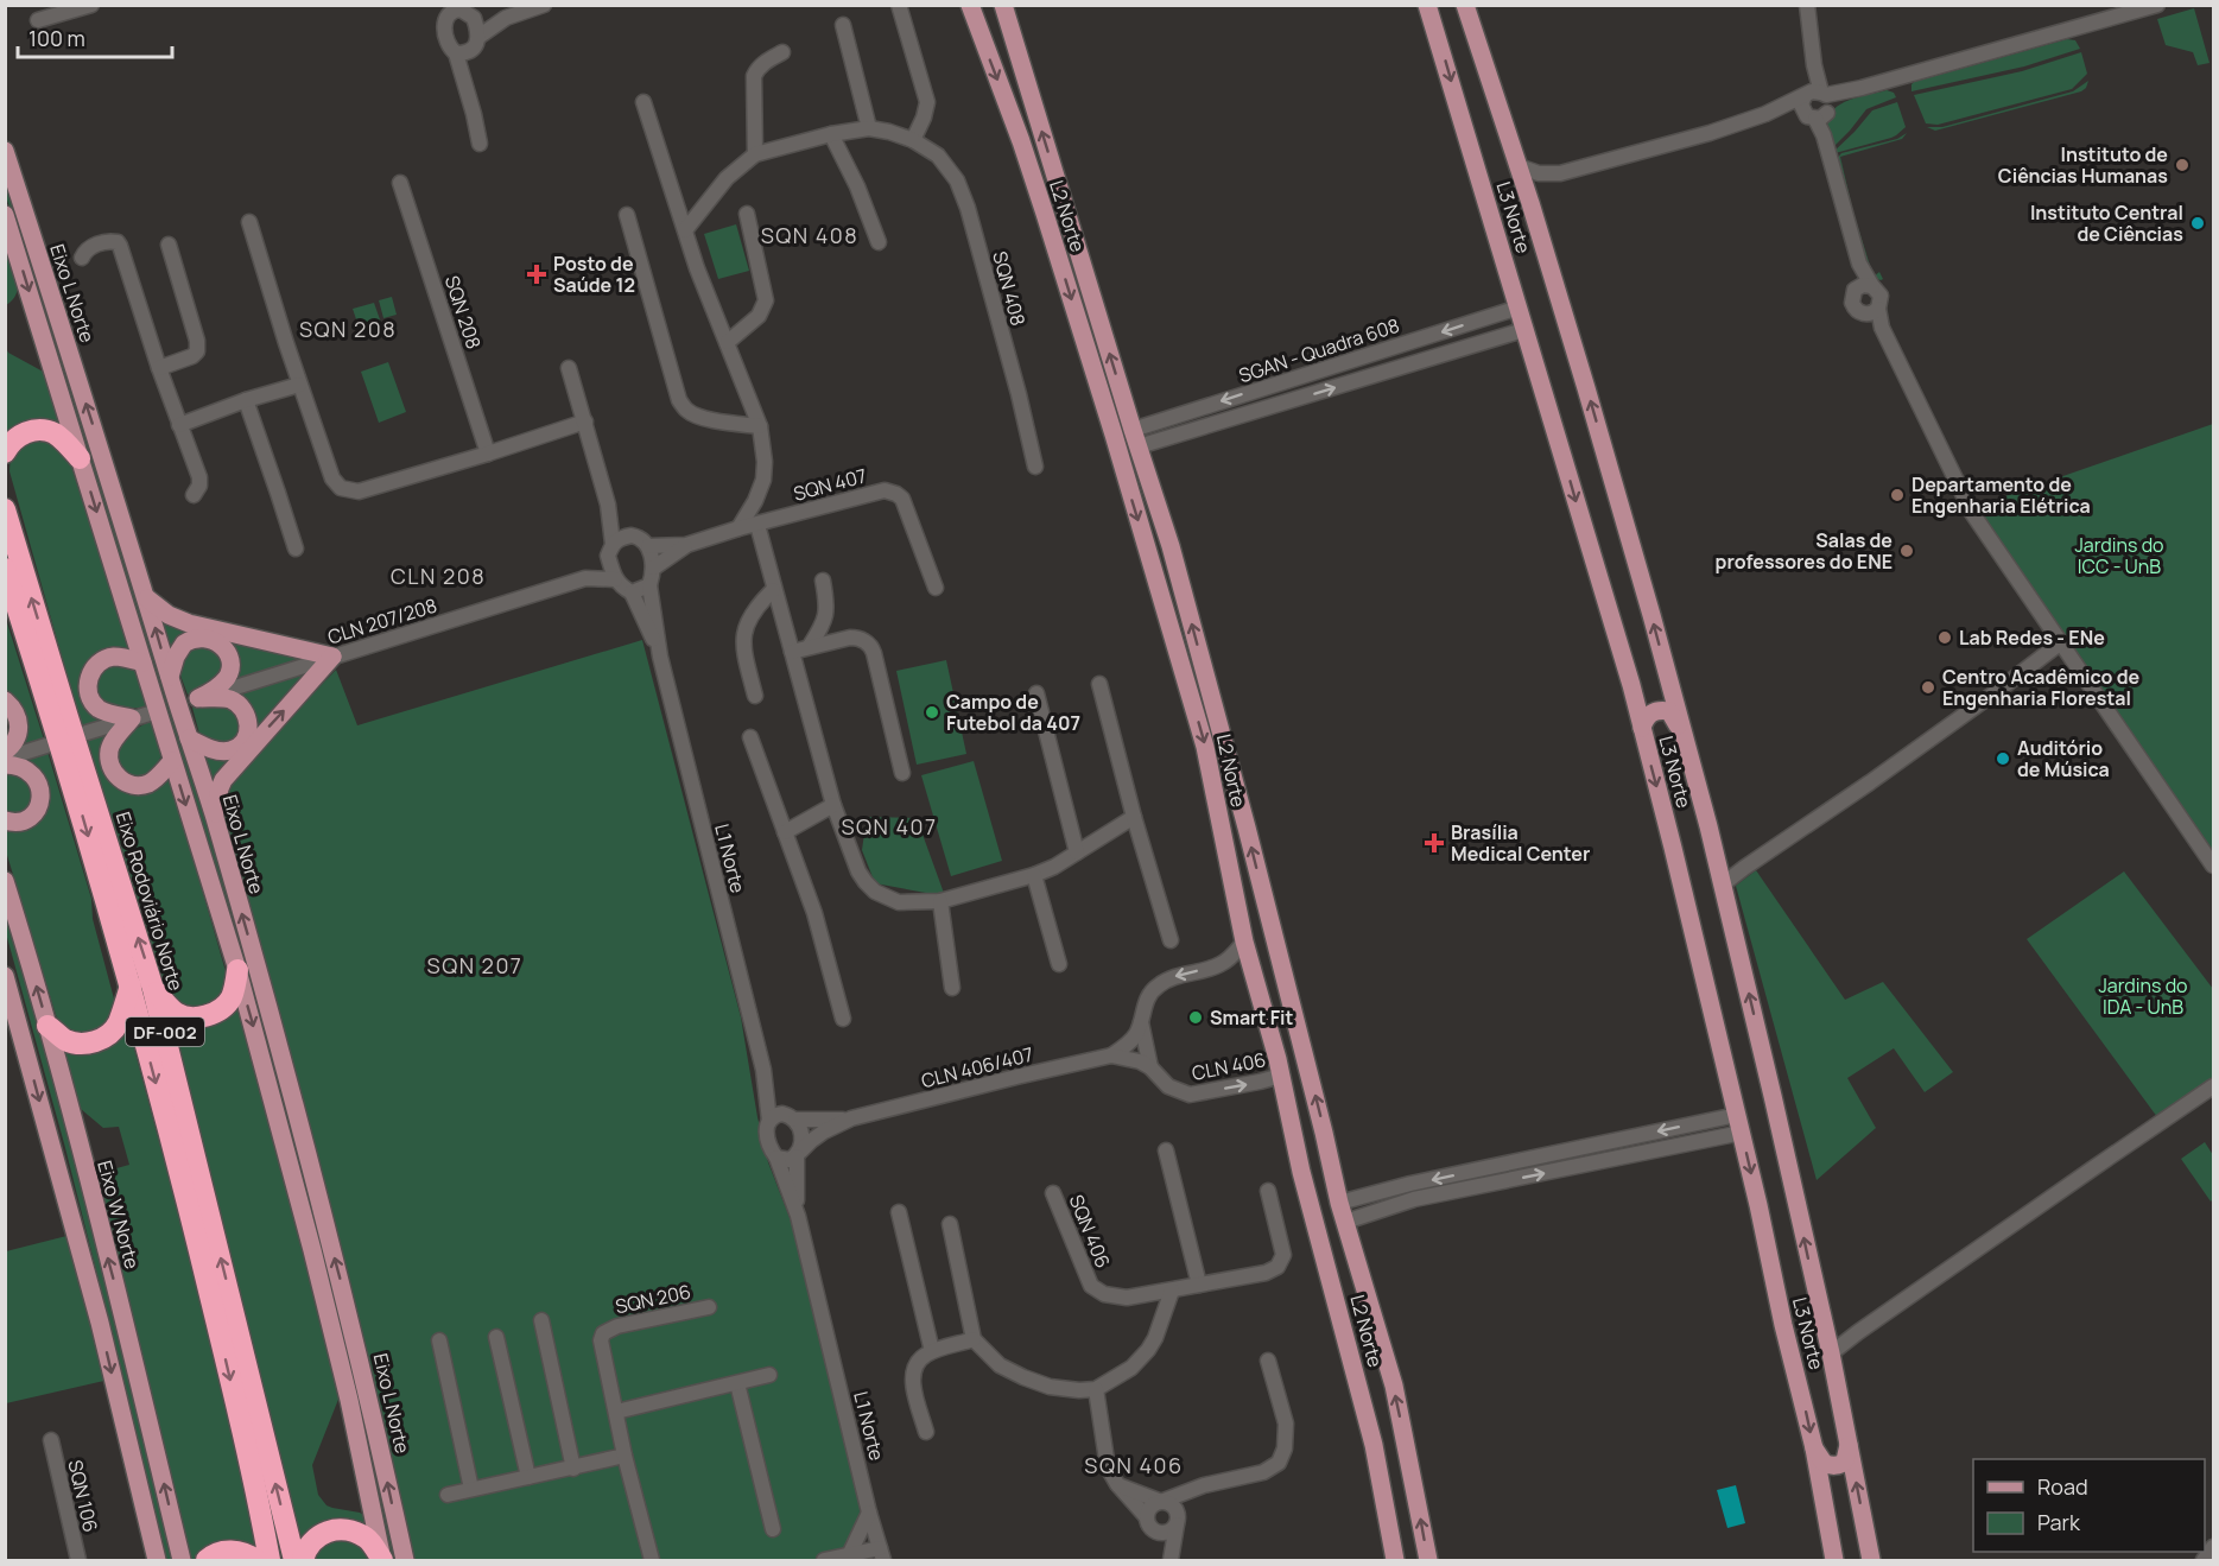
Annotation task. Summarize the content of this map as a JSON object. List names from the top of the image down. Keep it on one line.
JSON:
{"streets":{"highway":["Eixo Rodoviário Norte","DF-002"],"main road":["L2 Norte","L3 Norte","Eixo L Norte","Eixo W Norte"],"street":["SQN 408","SQN 208","SGAN - Quadra 608","SQN 407","CLN 207/208","L1 Norte","CLN 406","CLN 406/407","SQN 406","SQN 206","SQN 106"]},"crossings":[["L2 Norte","SGAN - Quadra 608"],["L2 Norte","CLN 406"],["L3 Norte","SGAN - Quadra 608"],["CLN 207/208","L1 Norte"],["L1 Norte","CLN 406/407"],["CLN 406","CLN 406/407"]],"one_way":["CLN 406"],"districts":["SQN 408","SQN 208","CLN 208","SQN 407","SQN 207","SQN 406"],"parks":["Jardins do ICC - UnB","Jardins do IDA - UnB"],"places":{"other":["Instituto de Ciências Humanas","Instituto Central de Ciências","Departamento de Engenharia Elétrica","Salas de professores do ENE","Lab Redes - ENe","Centro Acadêmico de Engenharia Florestal","Campo de Futebol da 407","Auditório de Música","Smart Fit"],"health":["Posto de Saúde 12","Brasília Medical Center"]},"legend":["Road","Park"],"scale_bar":"100 m"}
